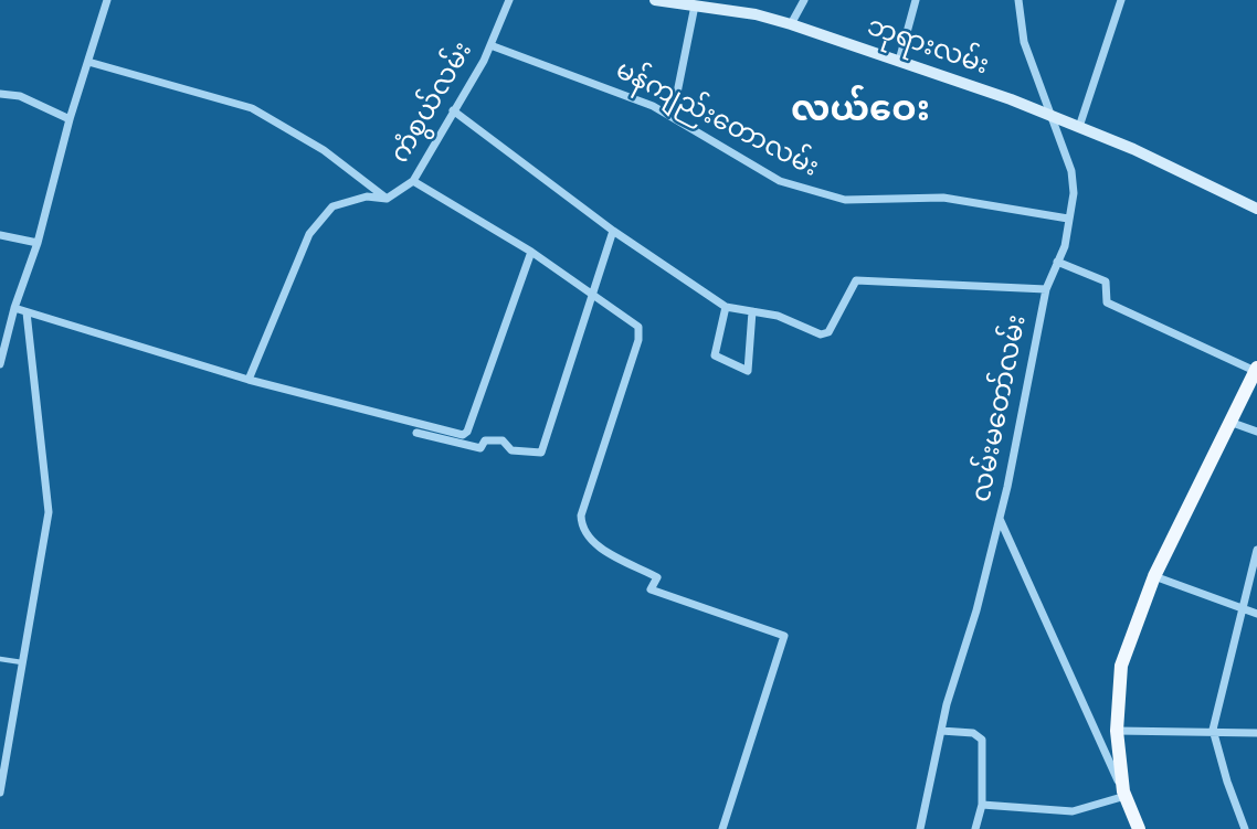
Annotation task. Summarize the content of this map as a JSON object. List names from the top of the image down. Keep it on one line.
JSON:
{"streets":{"street":["ဘုရားလမ်း","ကံစွယ်လမ်း","မန်ကျည်းတောလမ်း","လမ်းမတော်လမ်း"]},"crossings":[["ဘုရားလမ်း","လမ်းမတော်လမ်း"],["ကံစွယ်လမ်း","မန်ကျည်းတောလမ်း"],["မန်ကျည်းတောလမ်း","လမ်းမတော်လမ်း"]],"districts":["လယ်ဝေး"]}
